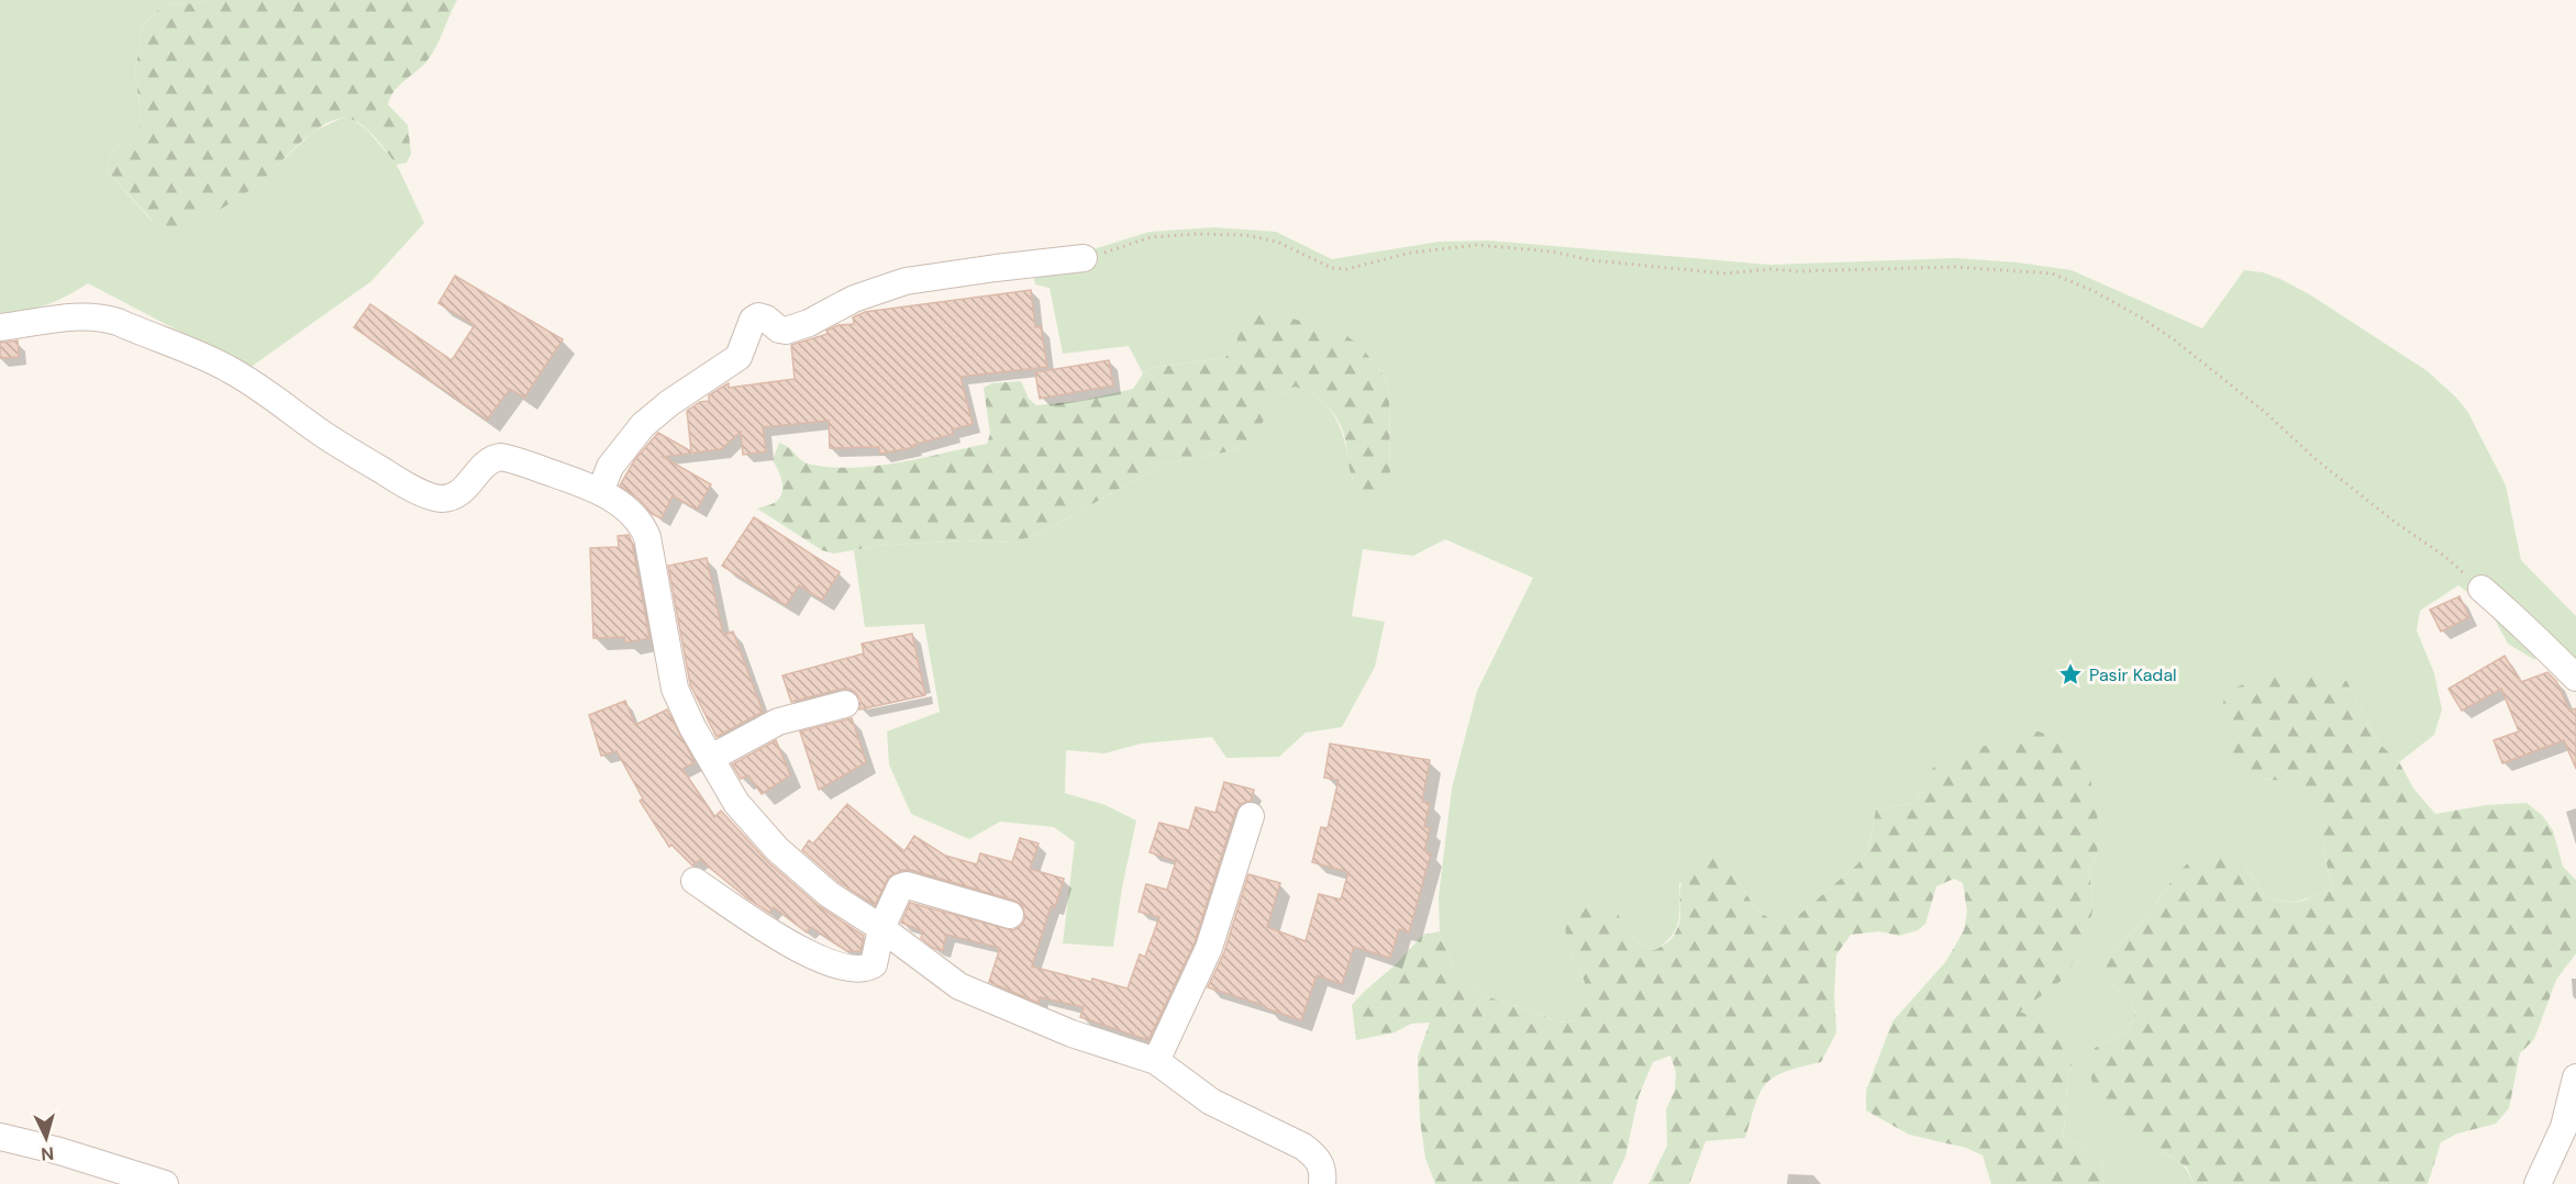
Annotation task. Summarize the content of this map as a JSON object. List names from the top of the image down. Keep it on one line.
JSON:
{"places":{"place":["Pasir Kadal"]},"north":"bottom"}
